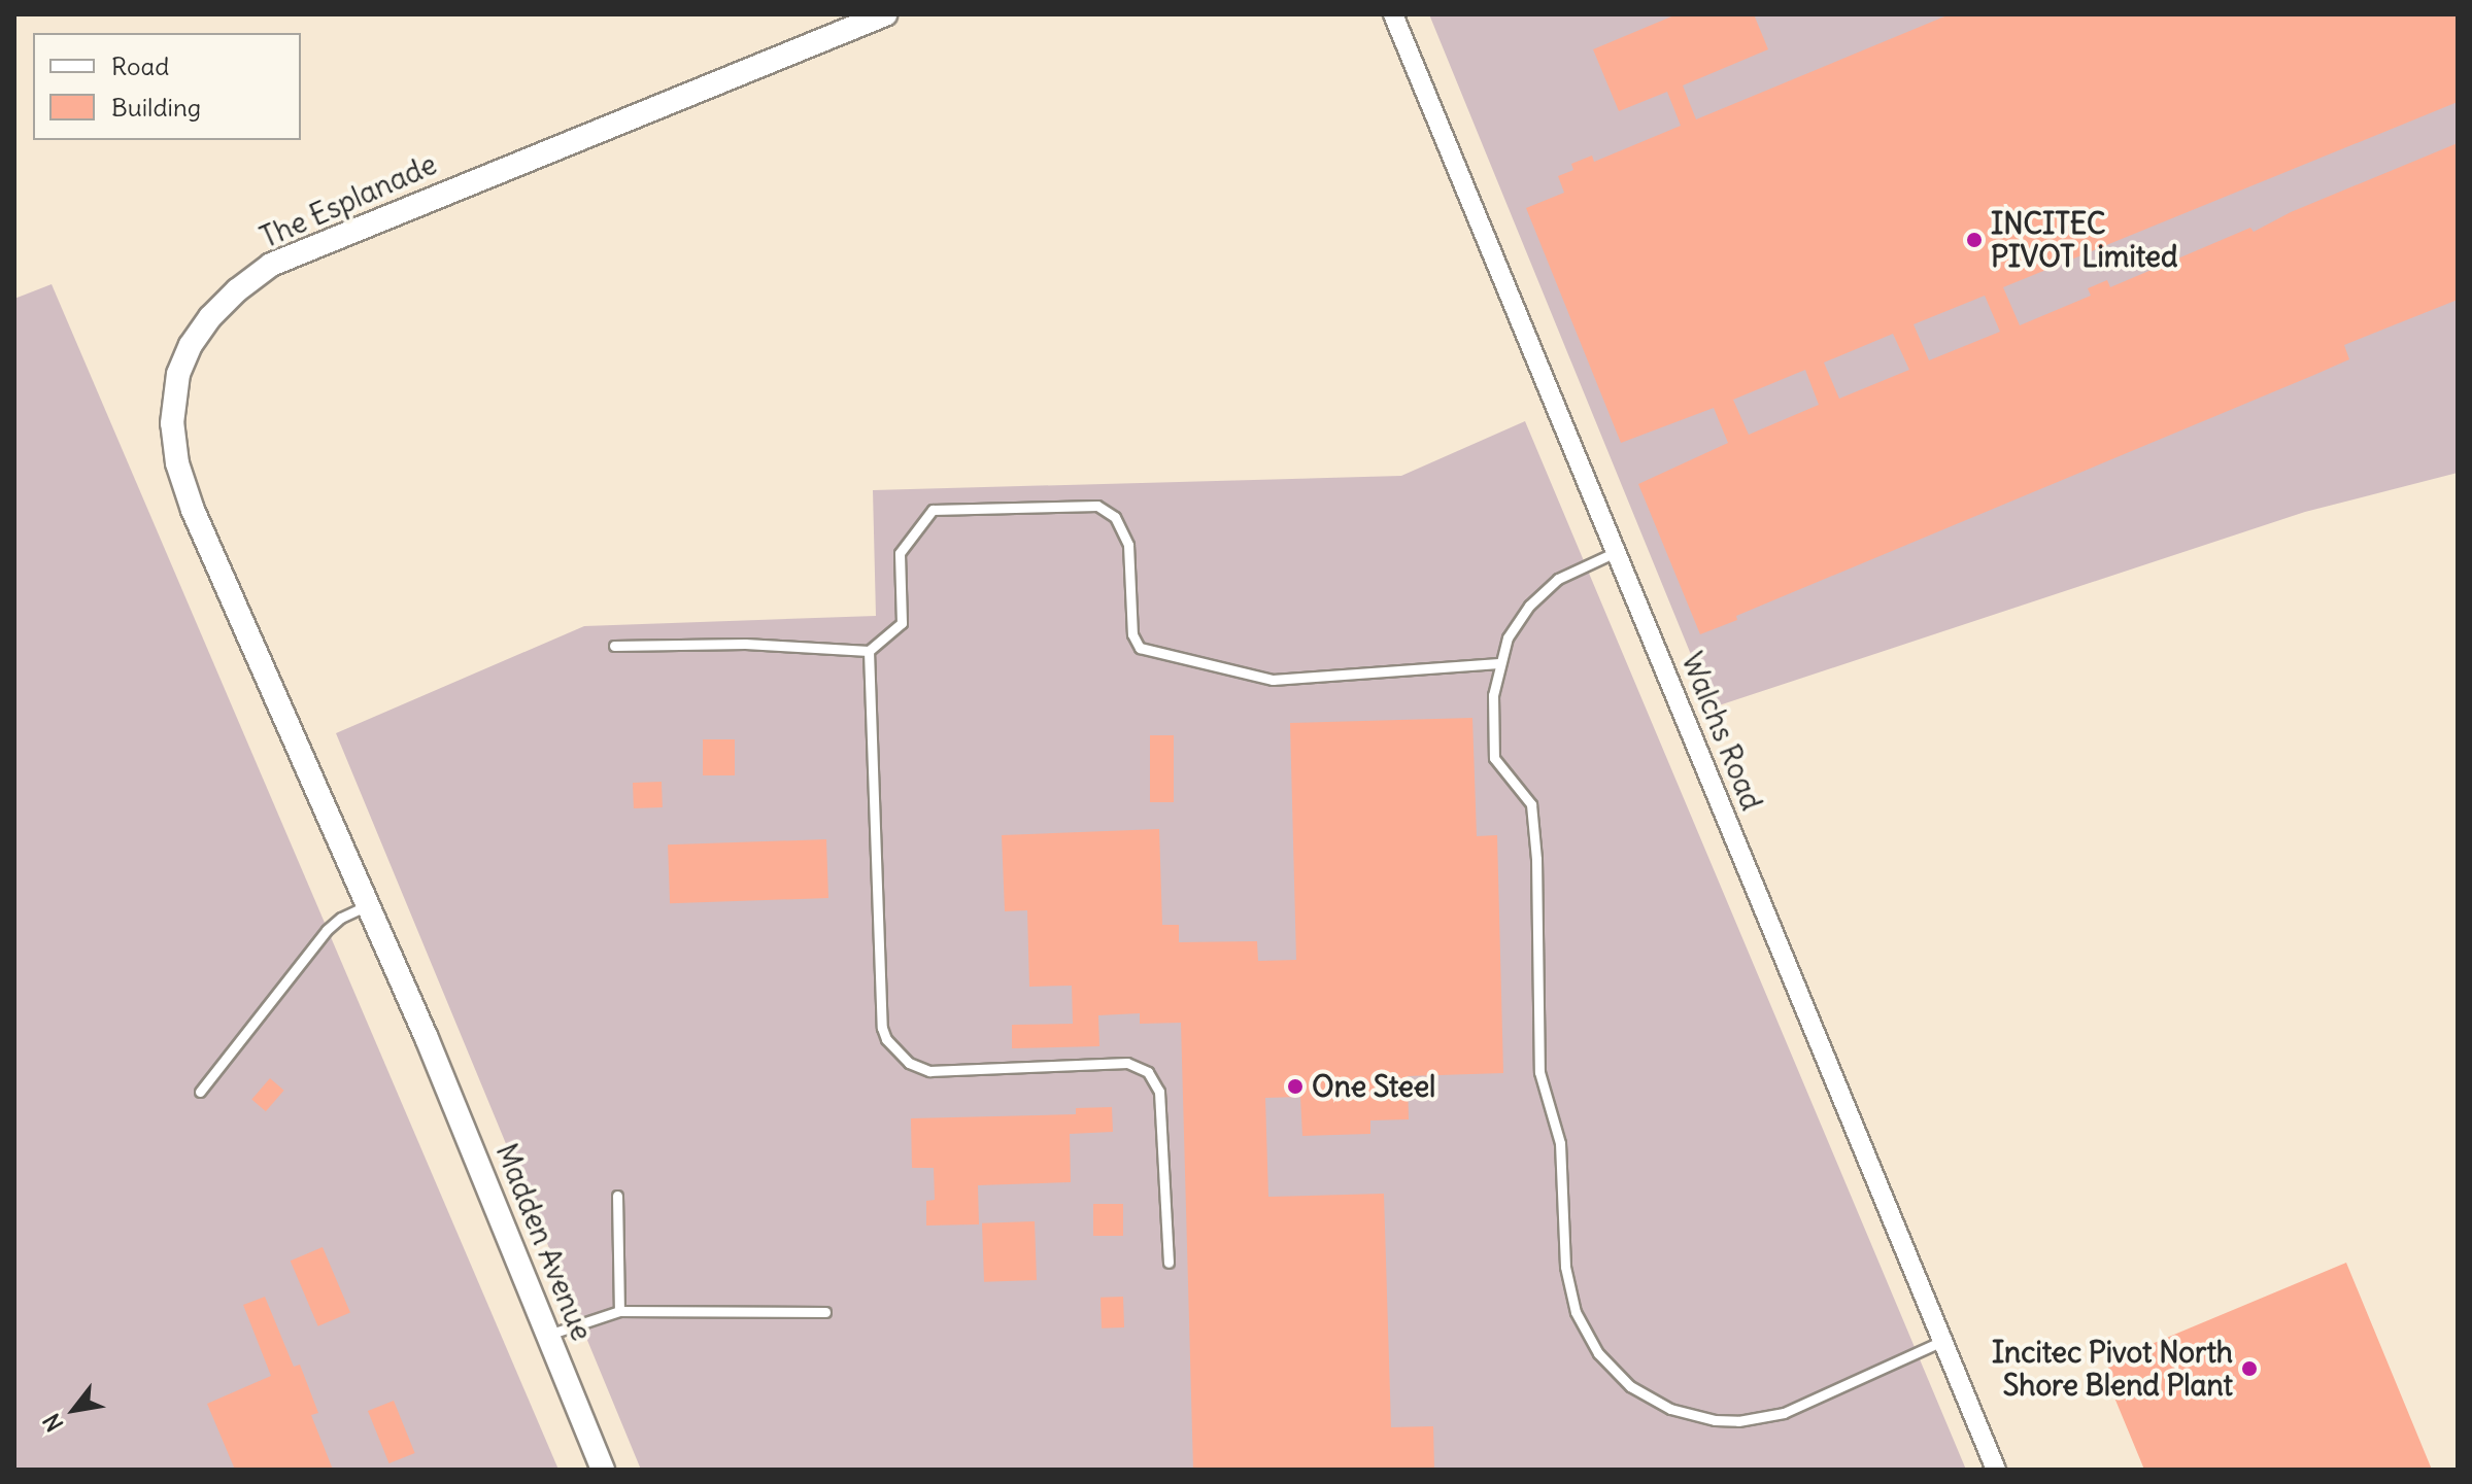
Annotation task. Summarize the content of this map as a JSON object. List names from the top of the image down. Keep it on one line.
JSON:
{"streets":{"street":["The Esplanade","Walchs Road","Madden Avenue"]},"crossings":[["The Esplanade","Madden Avenue"]],"places":["INCITEC PIVOT Limited","One Steel","Incitec Pivot North Shore Blend Plant"],"legend":["Road","Building"],"north":"bottom left"}
